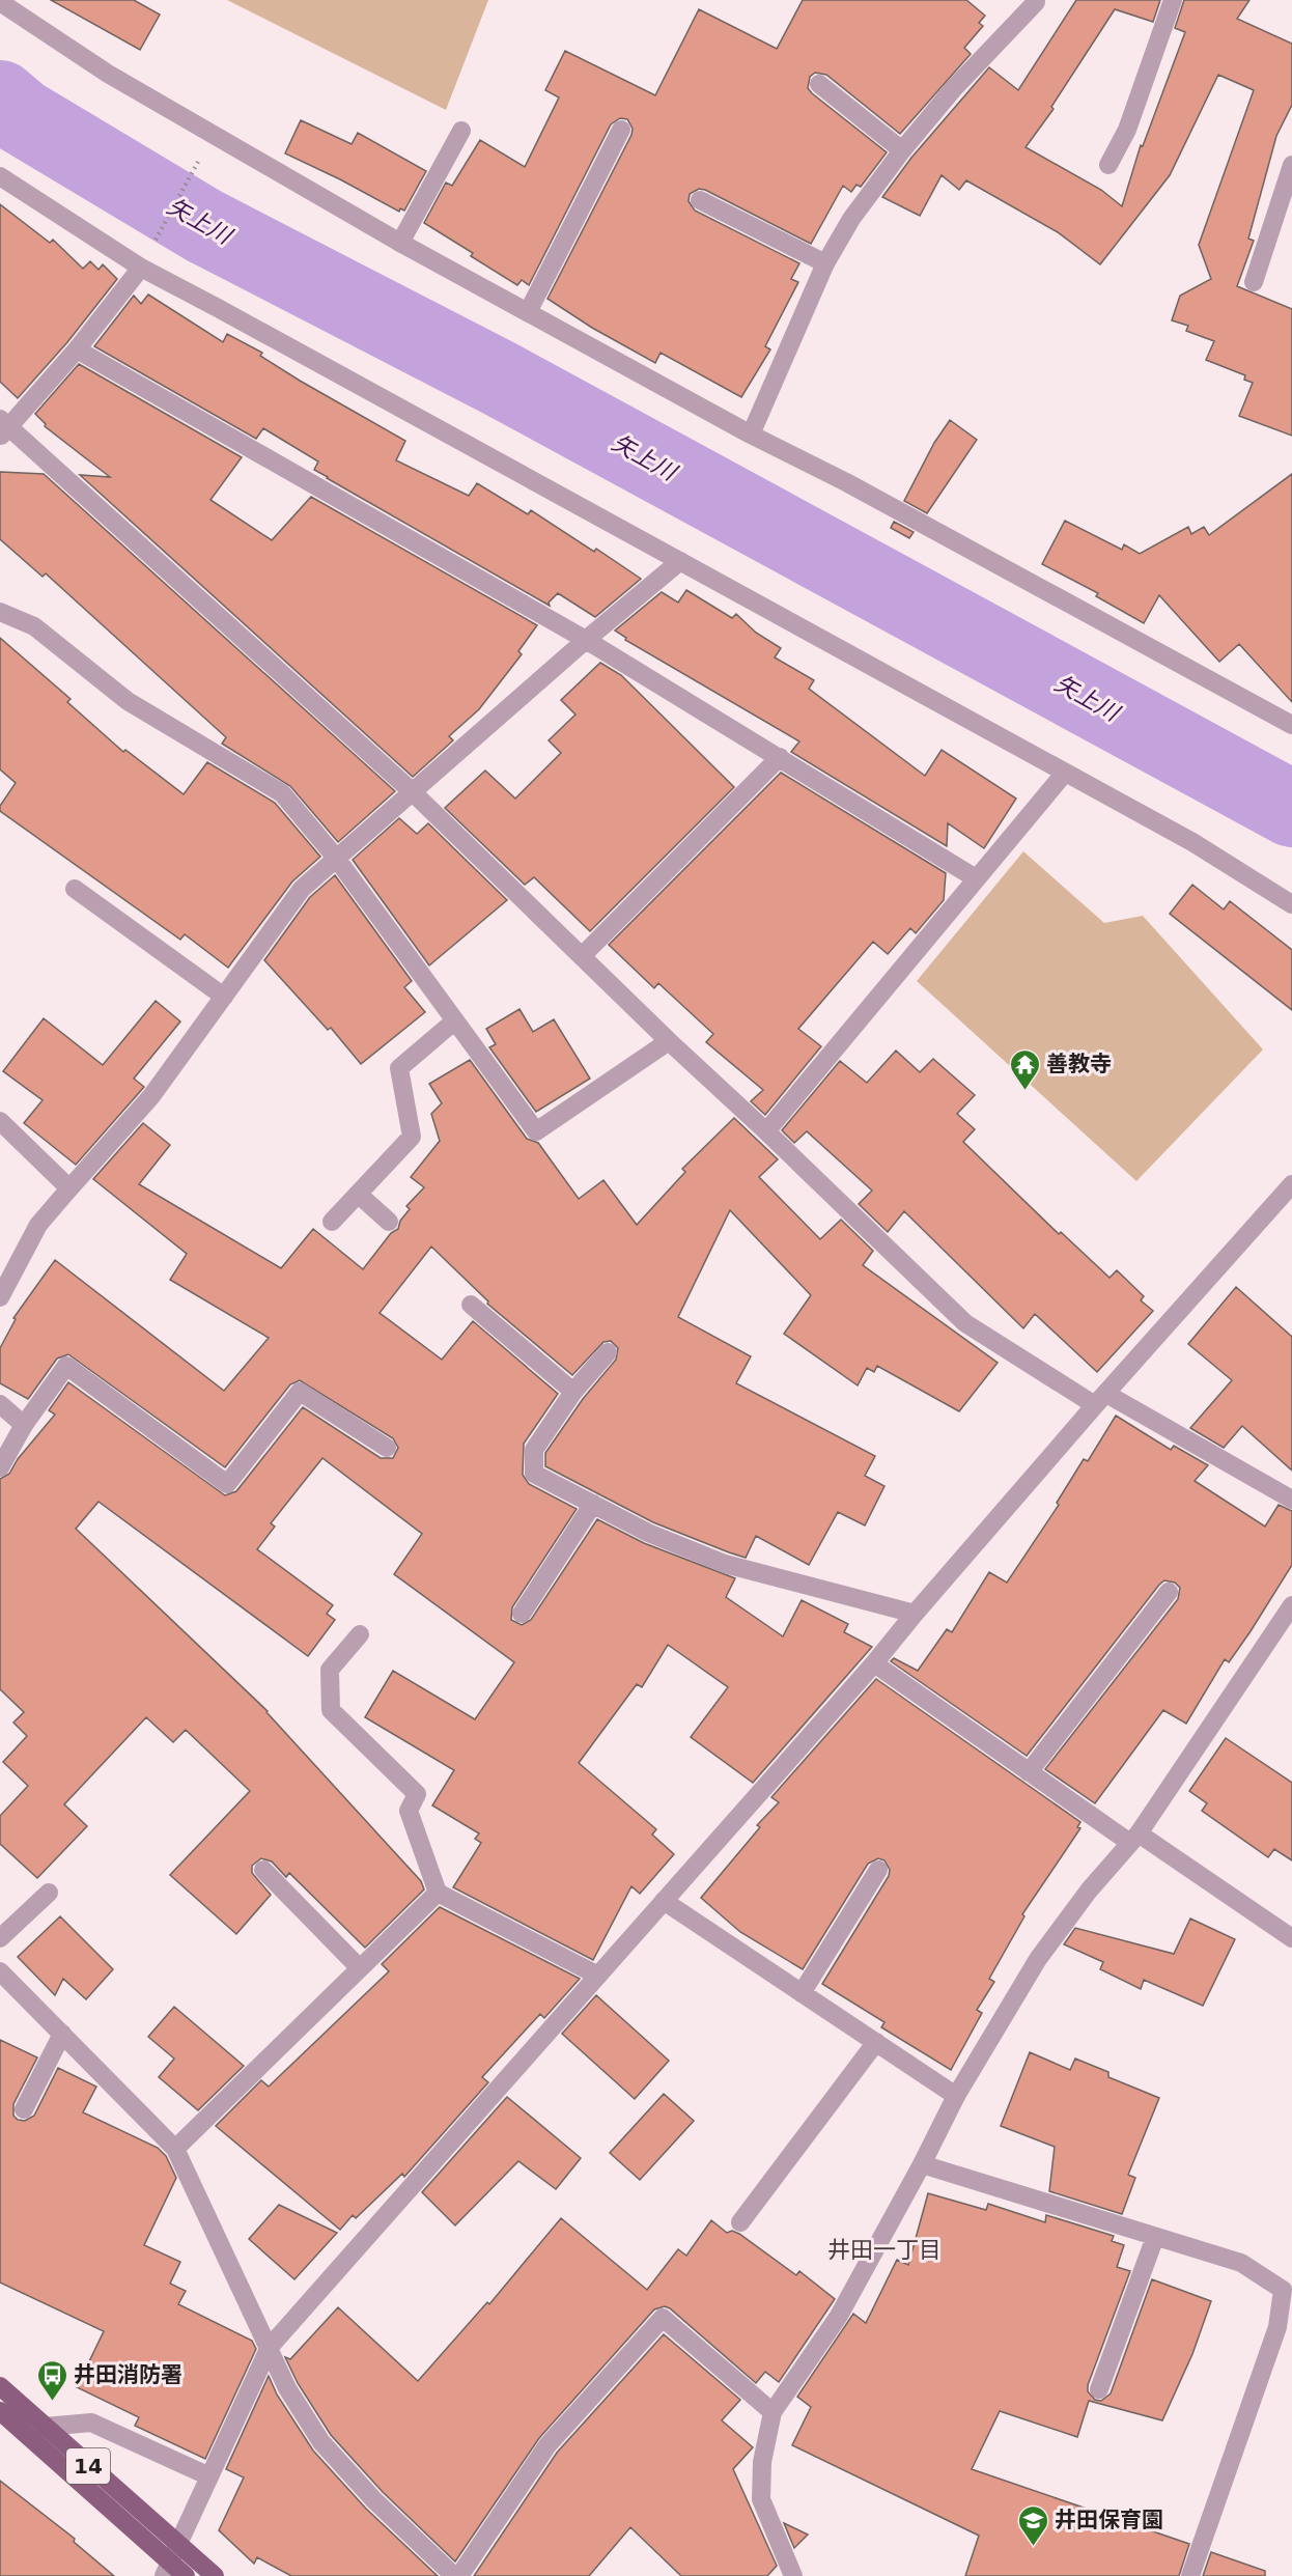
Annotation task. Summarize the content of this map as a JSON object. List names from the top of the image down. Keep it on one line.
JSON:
{"streets":{"main road":["14"]},"districts":["井田一丁目"],"water":["矢上川"],"places":{"temple":["善教寺"],"bus stop":["井田消防署"],"school or university":["井田保育園"]}}
